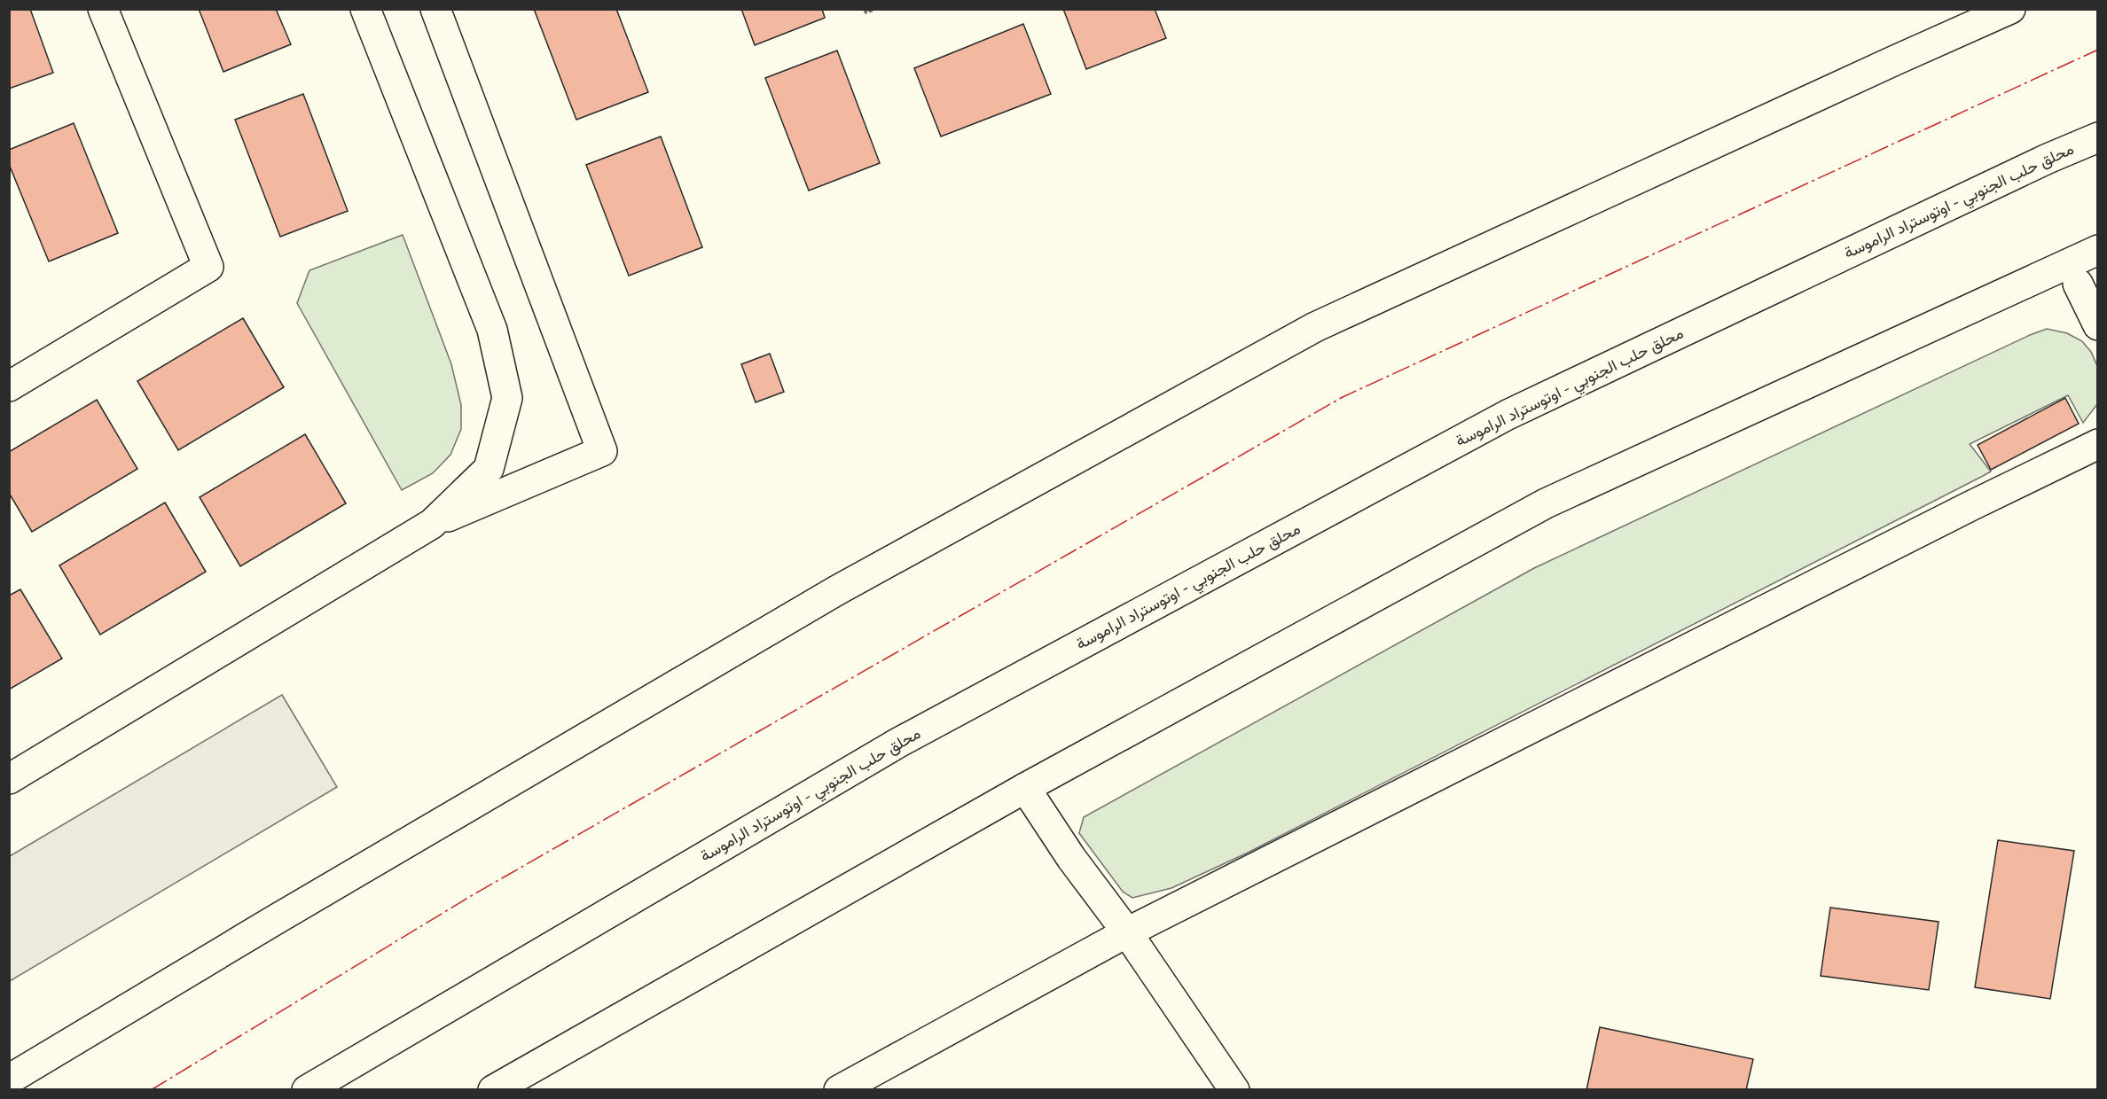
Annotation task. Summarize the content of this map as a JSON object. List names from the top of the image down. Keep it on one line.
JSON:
{"streets":{"main road":["محلق حلب الجنوبي - اوتوستراد الراموسة"]}}
